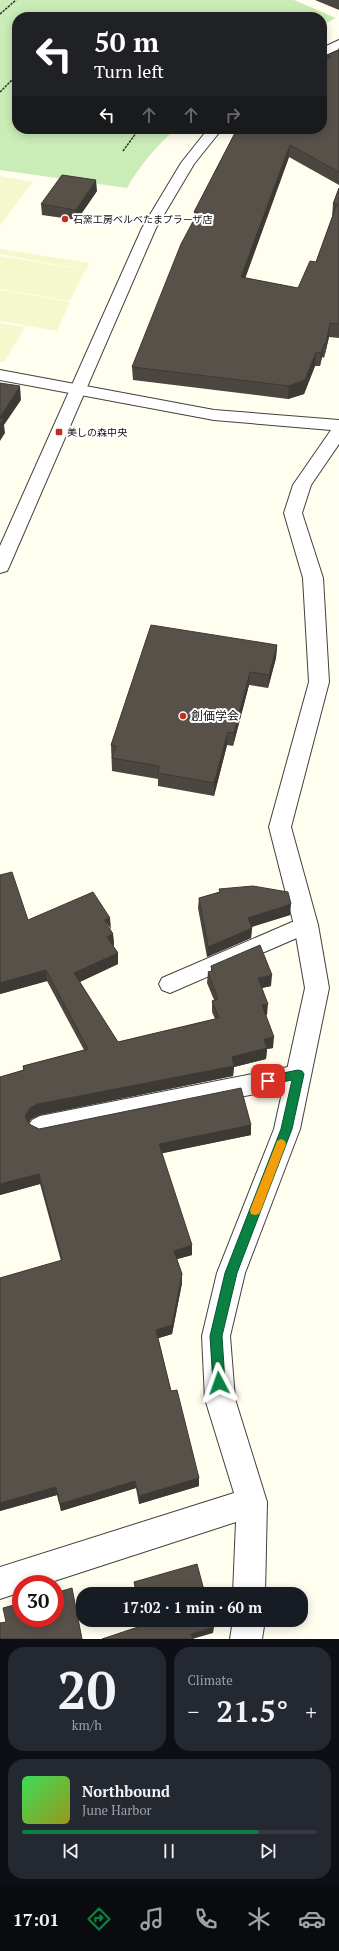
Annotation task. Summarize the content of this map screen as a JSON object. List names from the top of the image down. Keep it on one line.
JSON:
{"places":{"other":["石窯工房ベルベたまプラーザ店","創価学会"],"transit":["美しの森中央"]},"page":{"turn":["50 m","Turn left"],"limit":"30","trip":"17:02 · 1 min · 60 m","tile":[["20","km/h"],"Climate"],"heat":["−","21.5°","+"],"song":["Northbound","June Harbor"],"tabs":"17:01"}}
